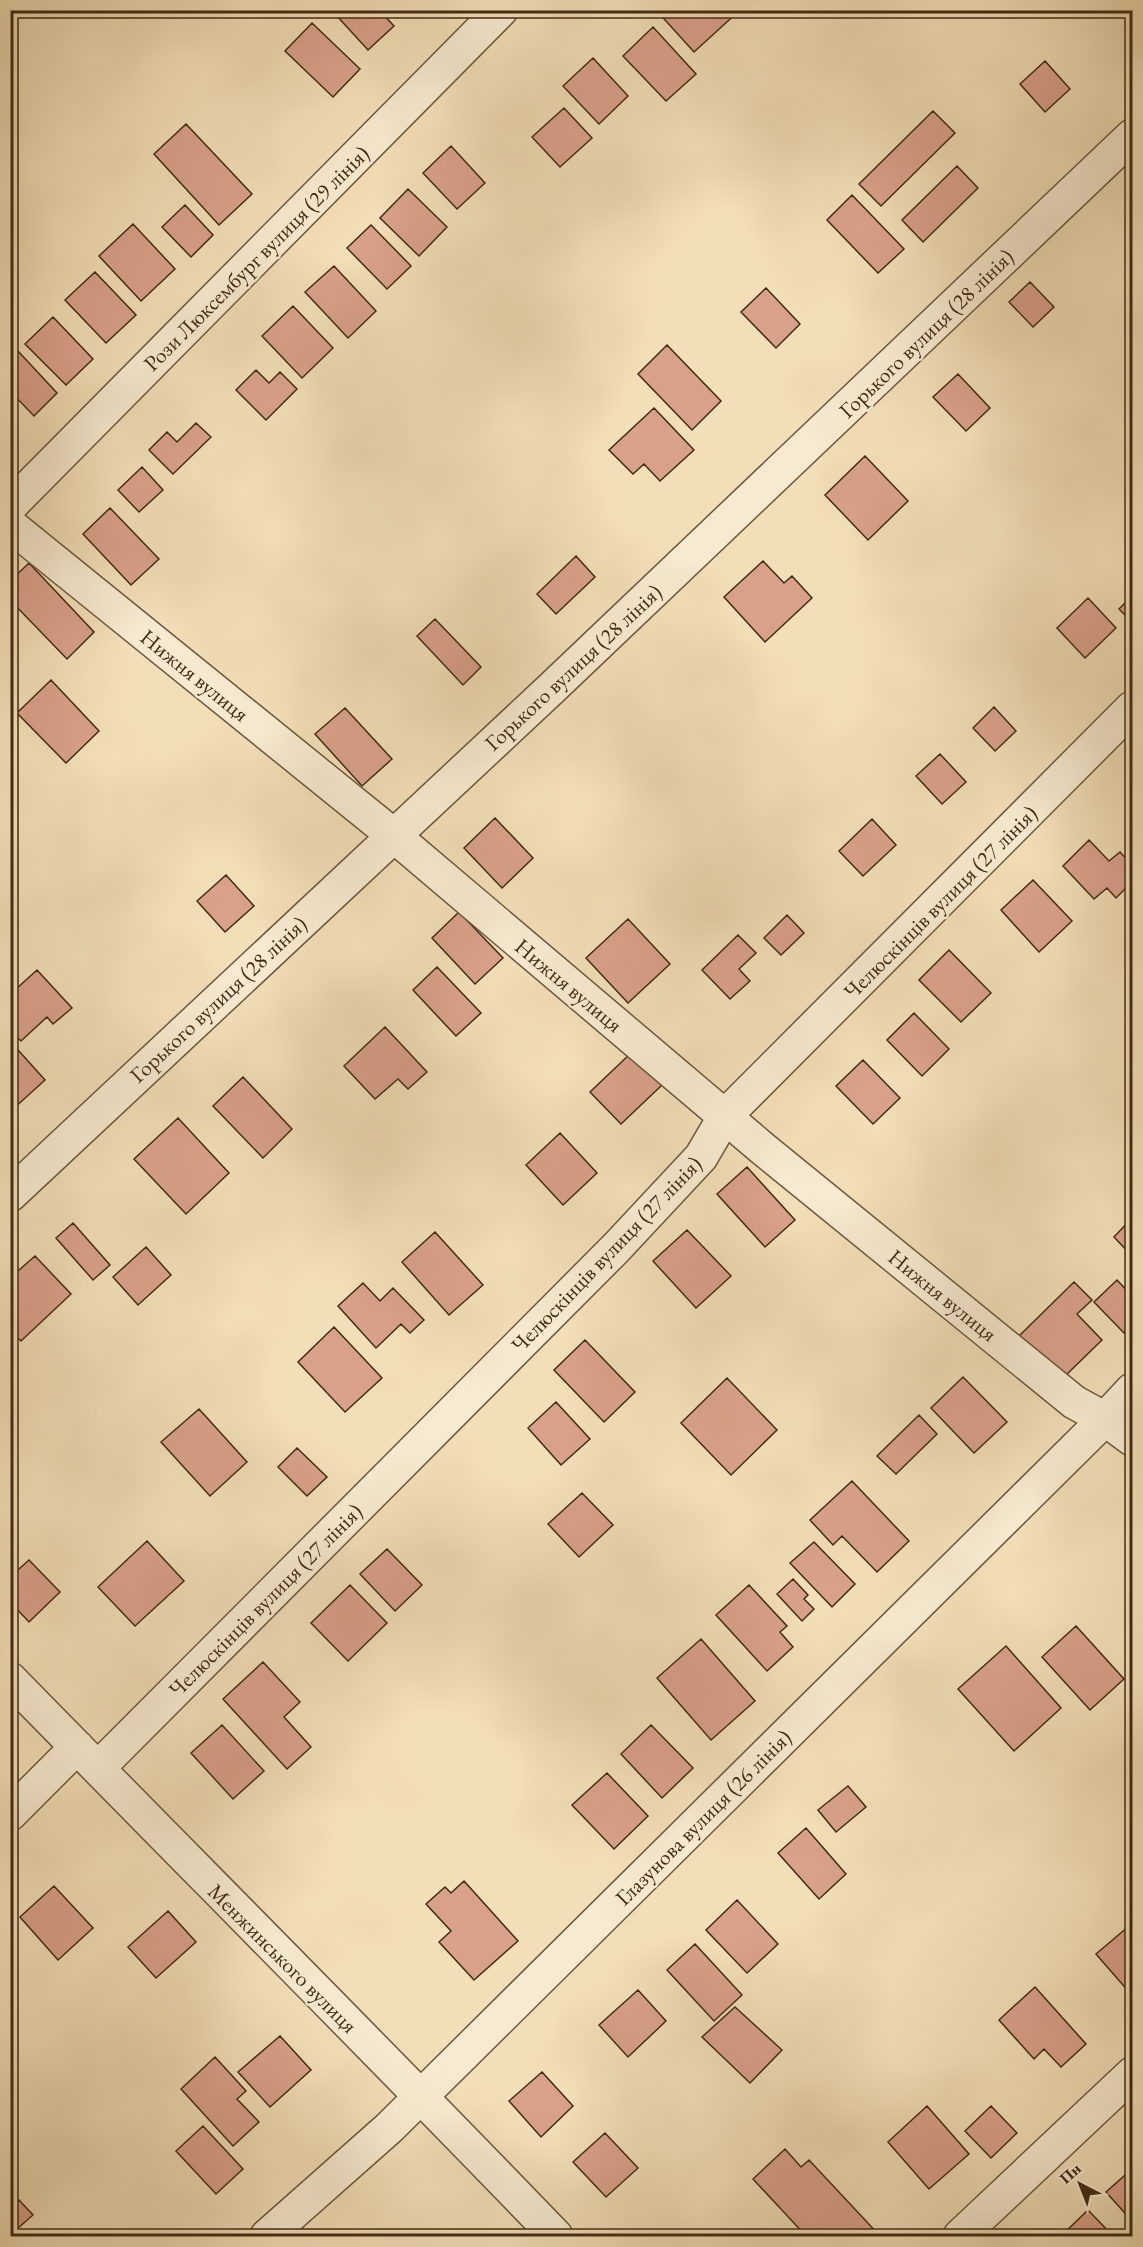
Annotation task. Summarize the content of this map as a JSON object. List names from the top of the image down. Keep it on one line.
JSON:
{"streets":{"street":["Рози Люксембург вулиця (29 лiнiя)","Горького вулиця (28 лiнiя)","Нижня вулиця","Челюскінців вулиця (27 лiнiя)","Глазунова вулиця (26 лiнiя)","Менжинського вулиця"]},"crossings":[["Горького вулиця (28 лiнiя)","Нижня вулиця"],["Нижня вулиця","Челюскінців вулиця (27 лiнiя)"],["Нижня вулиця","Глазунова вулиця (26 лiнiя)"],["Челюскінців вулиця (27 лiнiя)","Менжинського вулиця"],["Глазунова вулиця (26 лiнiя)","Менжинського вулиця"]],"north":"top left"}
